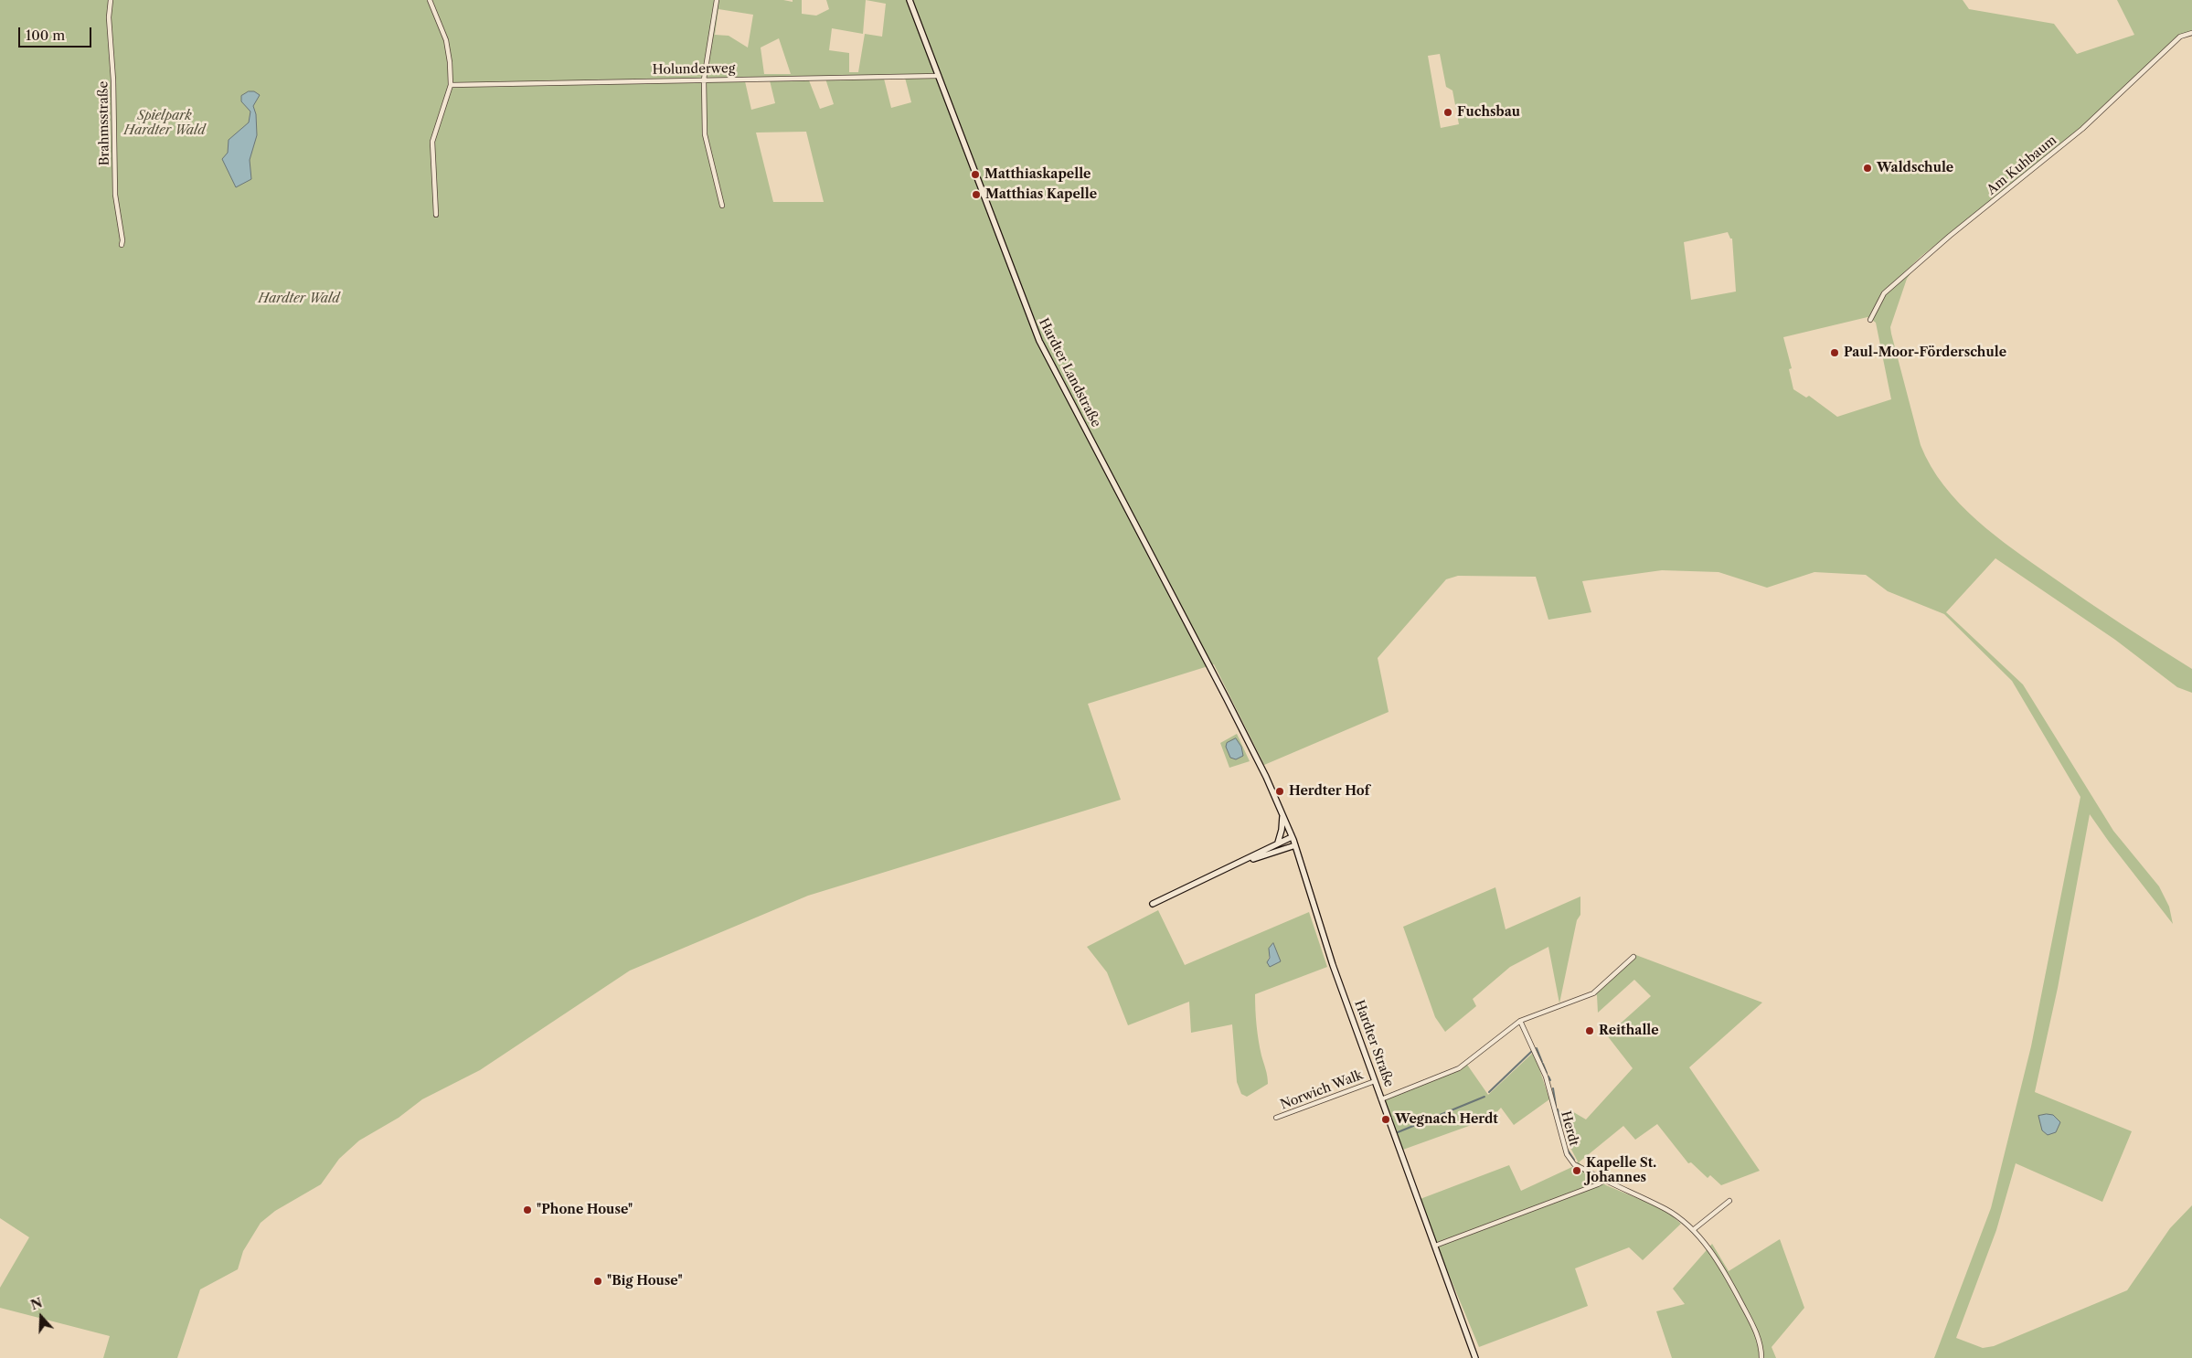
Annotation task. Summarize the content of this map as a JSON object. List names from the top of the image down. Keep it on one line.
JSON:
{"streets":{"main road":["Hardter Landstraße","Hardter Straße"],"street":["Holunderweg","Brahmsstraße","Am Kuhbaum","Norwich Walk","Herdt"]},"crossings":[["Holunderweg","Hardter Landstraße"],["Hardter Landstraße","Hardter Straße"],["Hardter Straße","Norwich Walk"]],"parks":["Spielpark Hardter Wald","Hardter Wald"],"places":["Fuchsbau","Waldschule","Matthiaskapelle","Matthias Kapelle","Paul-Moor-Förderschule","Herdter Hof","Reithalle","Wegnach Herdt","Kapelle St. Johannes","\"Phone House\"","\"Big House\""],"scale_bar":"100 m","north":"top"}
